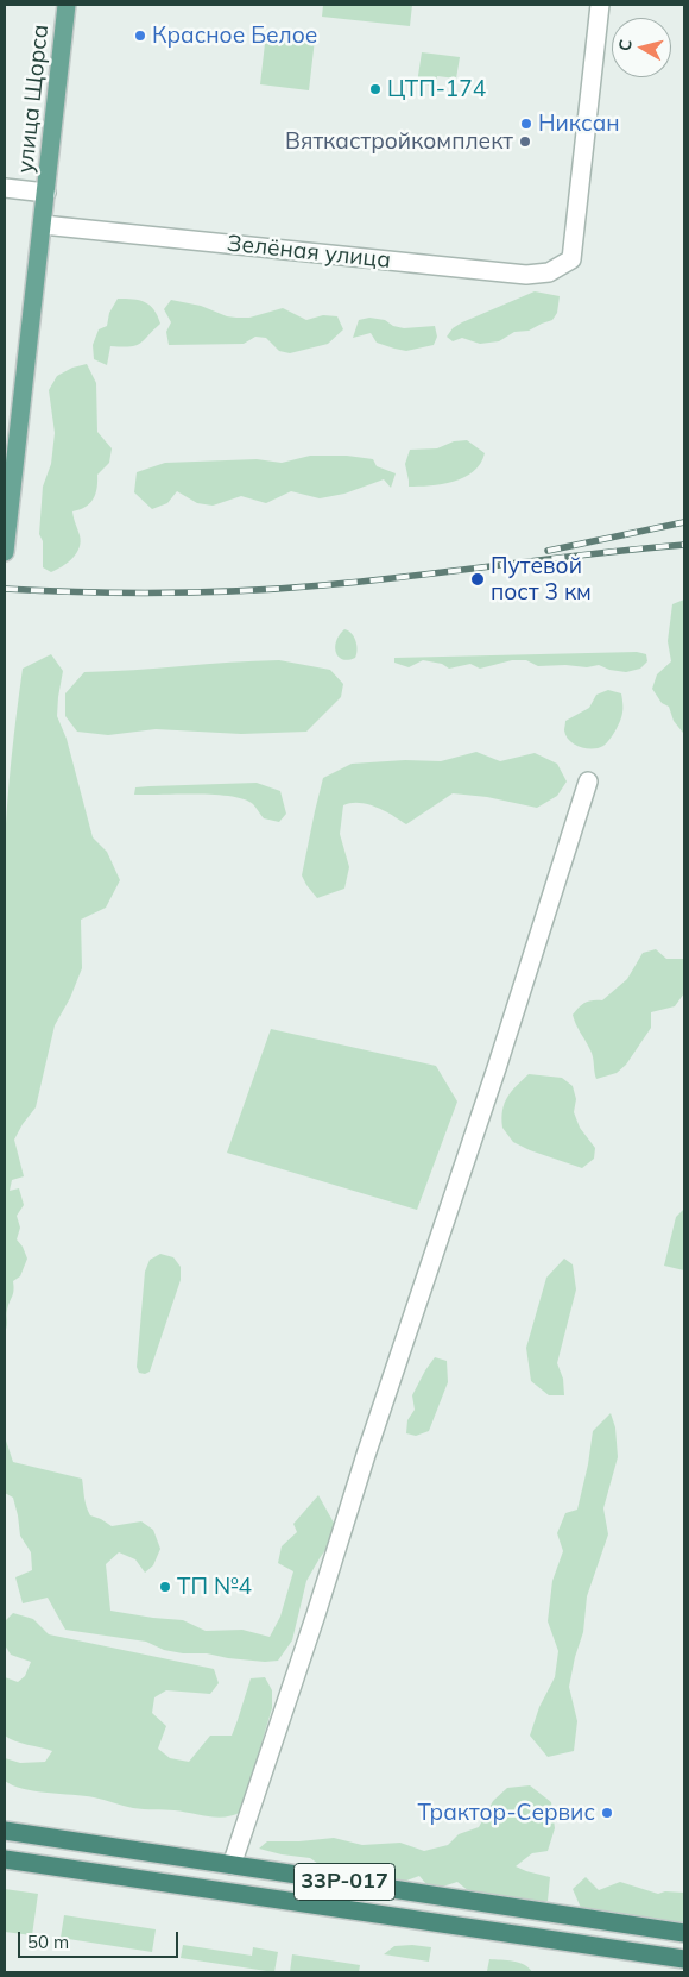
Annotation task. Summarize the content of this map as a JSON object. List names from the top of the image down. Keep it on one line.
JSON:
{"streets":{"highway":["33Р-017"],"main road":["улица Щорса"],"street":["Зелёная улица"]},"crossings":[["улица Щорса","Зелёная улица"]],"places":["Красное Белое","ЦТП-174","Никсан","Вяткастройкомплект","Путевой пост 3 км","ТП №4","Трактор-Сервис"],"scale_bar":"50 m","north":"left"}
